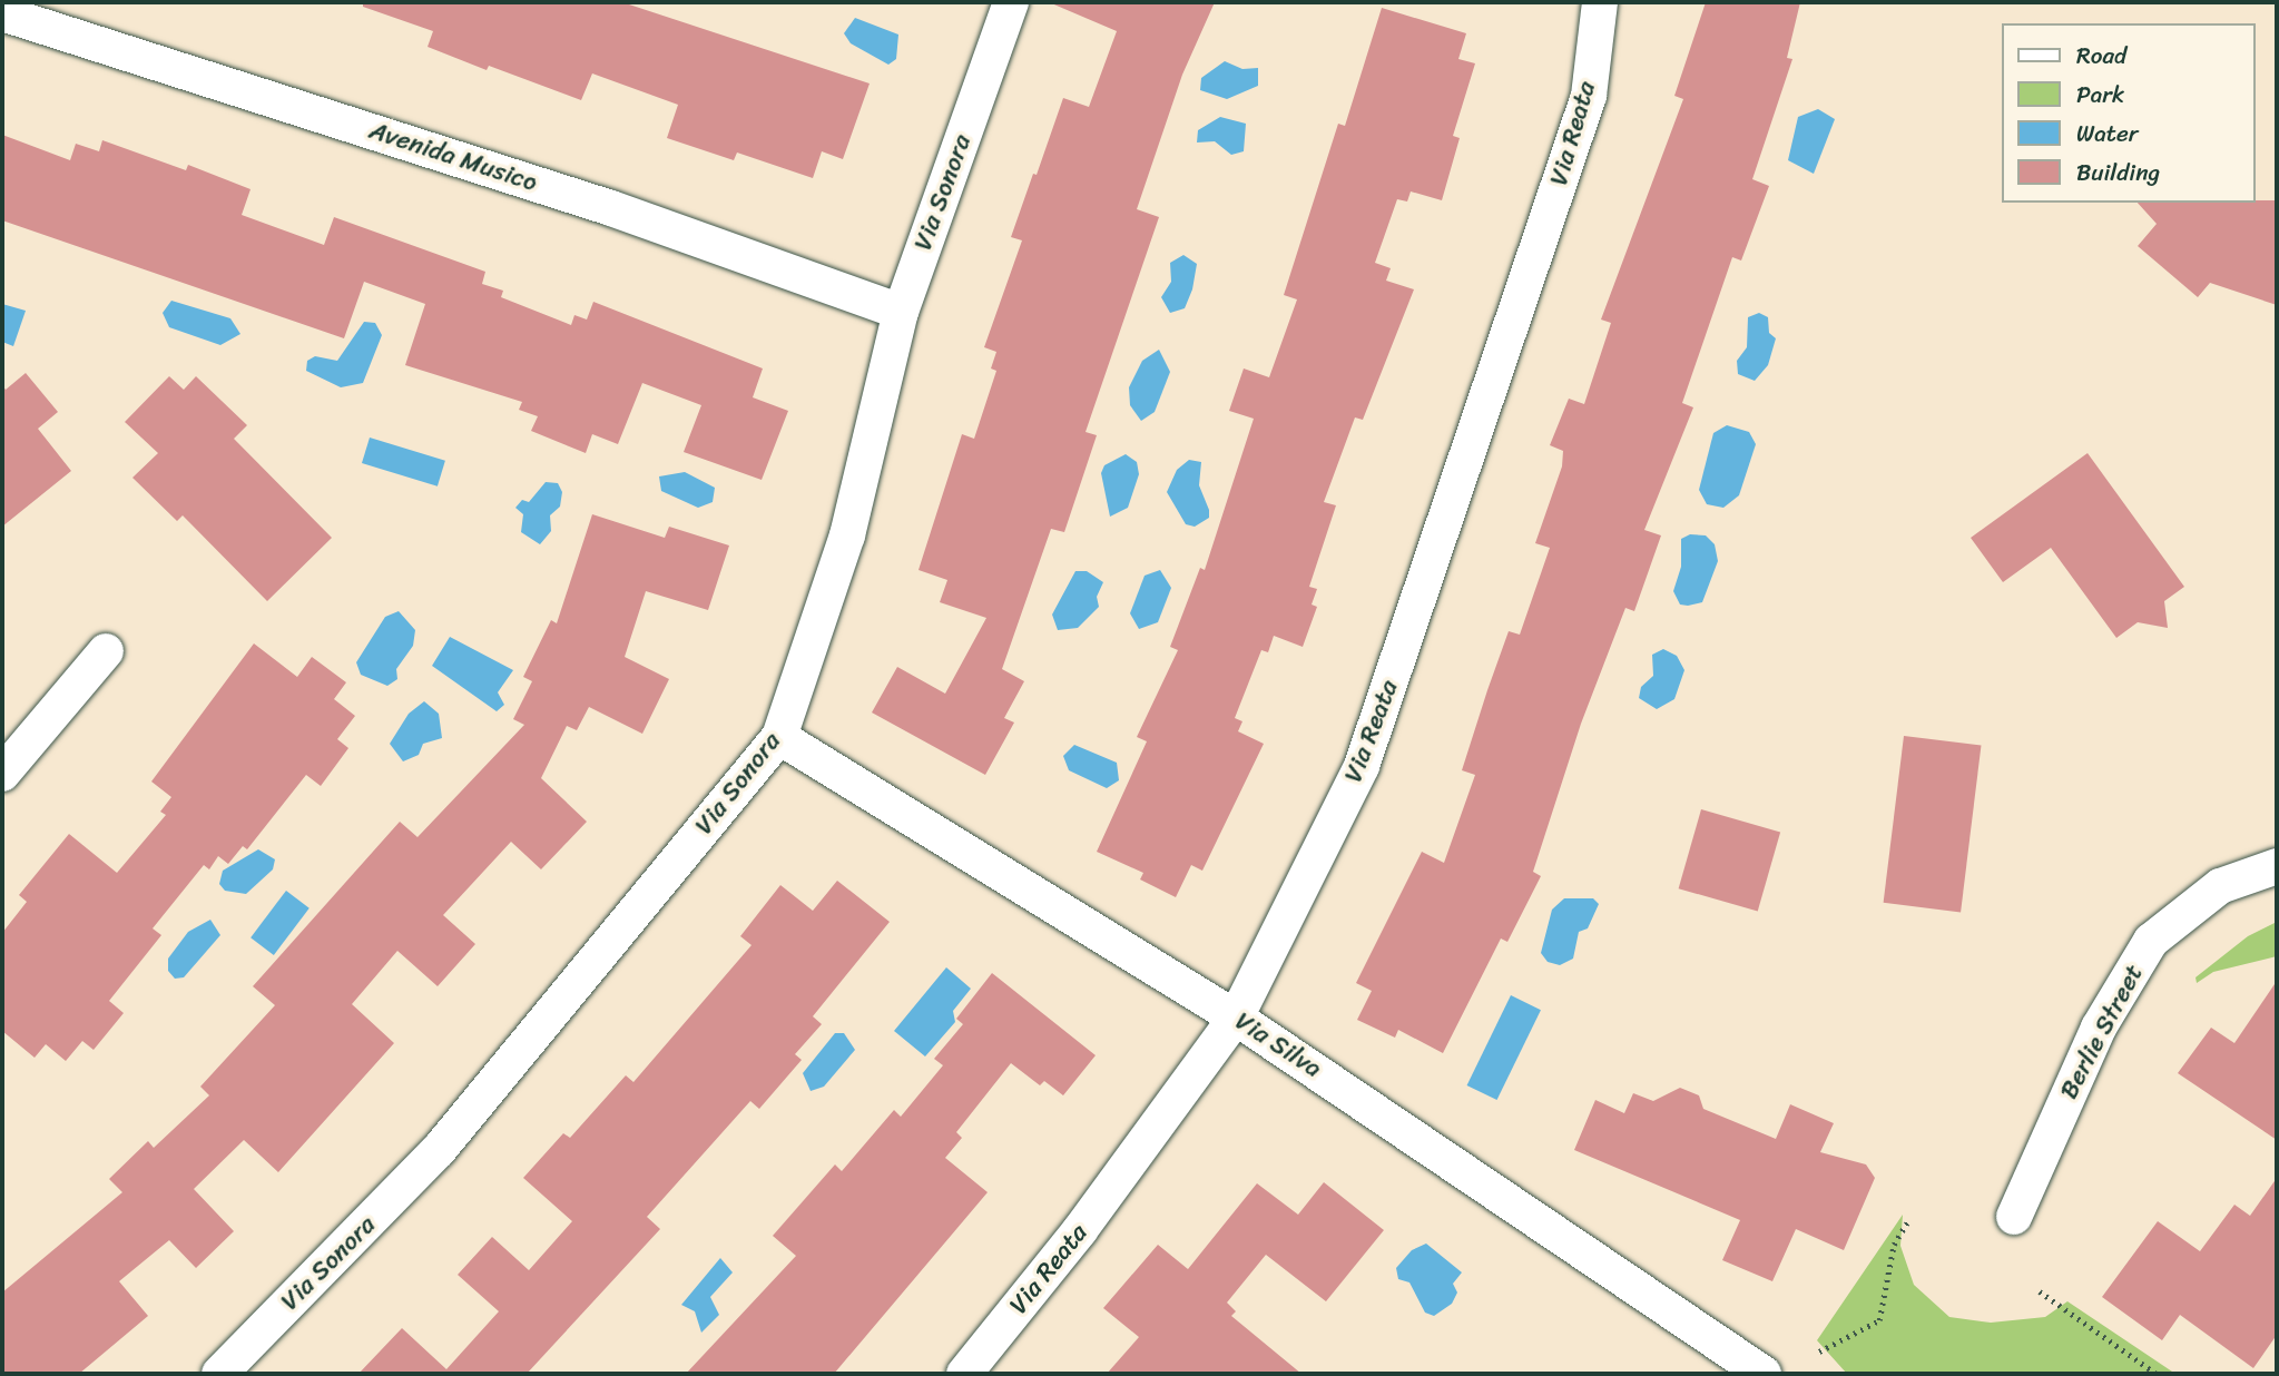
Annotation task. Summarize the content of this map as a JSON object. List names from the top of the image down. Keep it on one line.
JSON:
{"streets":{"street":["Via Reata","Avenida Musico","Via Sonora","Berlie Street","Via Silva"]},"crossings":[["Via Reata","Via Silva"],["Avenida Musico","Via Sonora"],["Via Sonora","Via Silva"]],"legend":["Road","Park","Water","Building"]}
